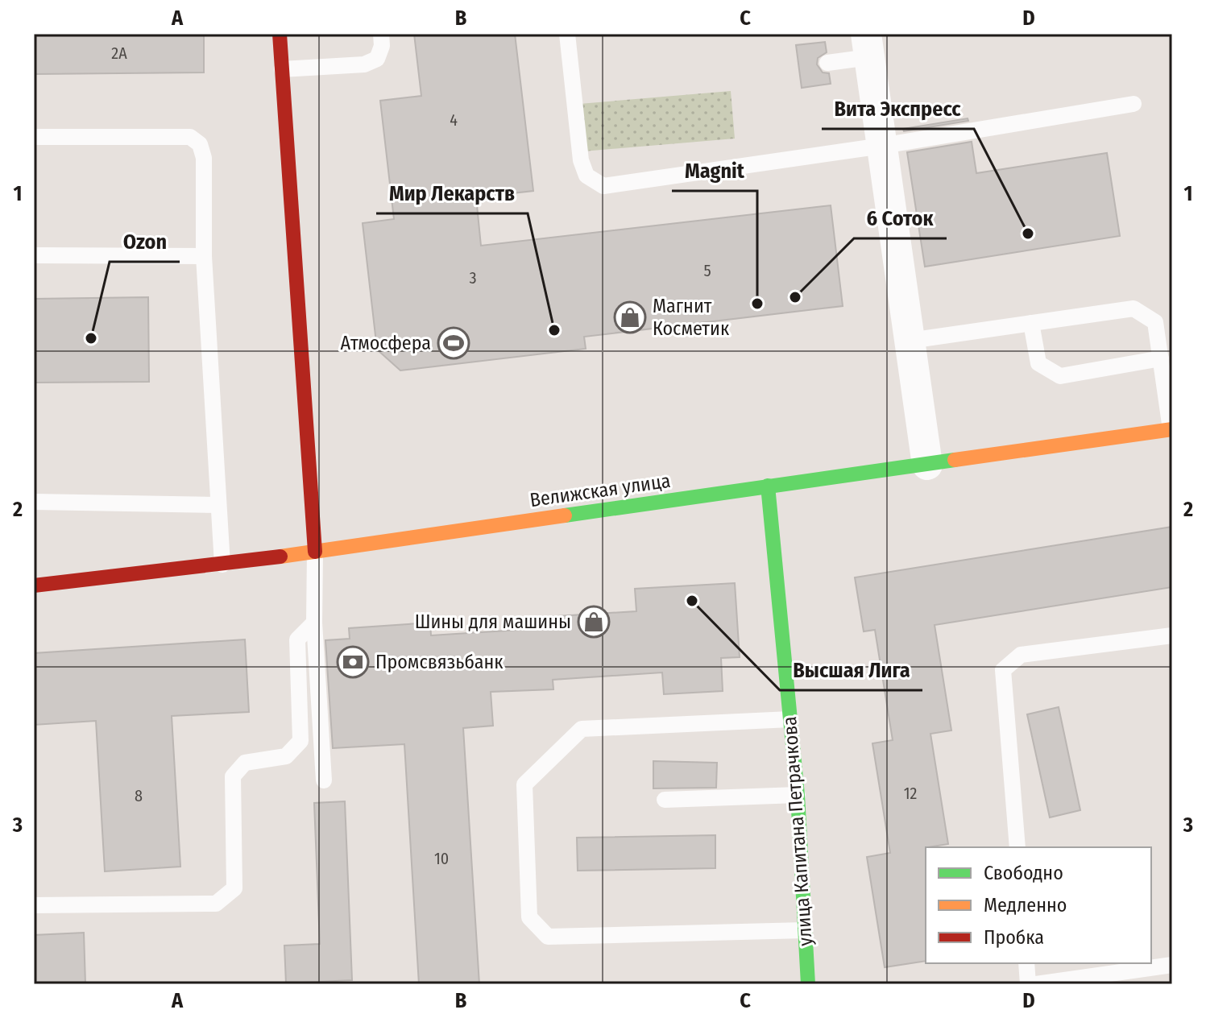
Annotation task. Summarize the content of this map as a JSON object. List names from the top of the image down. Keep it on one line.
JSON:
{"streets":{"main road":["Велижская улица","улица Капитана Петрачкова"]},"crossings":[["Велижская улица","улица Капитана Петрачкова"]],"places":{"other":["Вита Экспресс","6 Соток","Magnit","Мир Лекарств","Ozon","Высшая Лига"],"shop":["Магнит Косметик","Шины для машины"],"sports":["Атмосфера"],"bank":["Промсвязьбанк"]},"house_numbers":["2А","4","5","3","12","8","10"],"legend":["Свободно","Медленно","Пробка"],"grid":{"columns":["A","B","C","D"],"rows":["1","2","3"]}}
